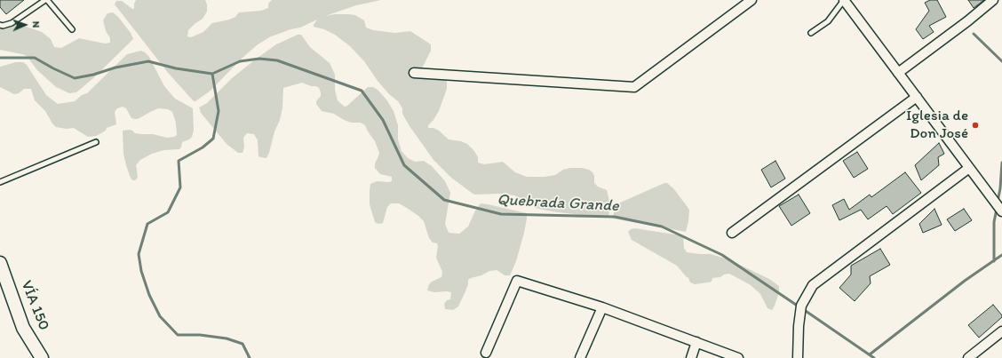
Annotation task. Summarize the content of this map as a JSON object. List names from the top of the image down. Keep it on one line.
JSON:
{"streets":{"main road":["VÍA 150"]},"water":["Quebrada Grande"],"places":["Iglesia de Don José"],"north":"right"}
